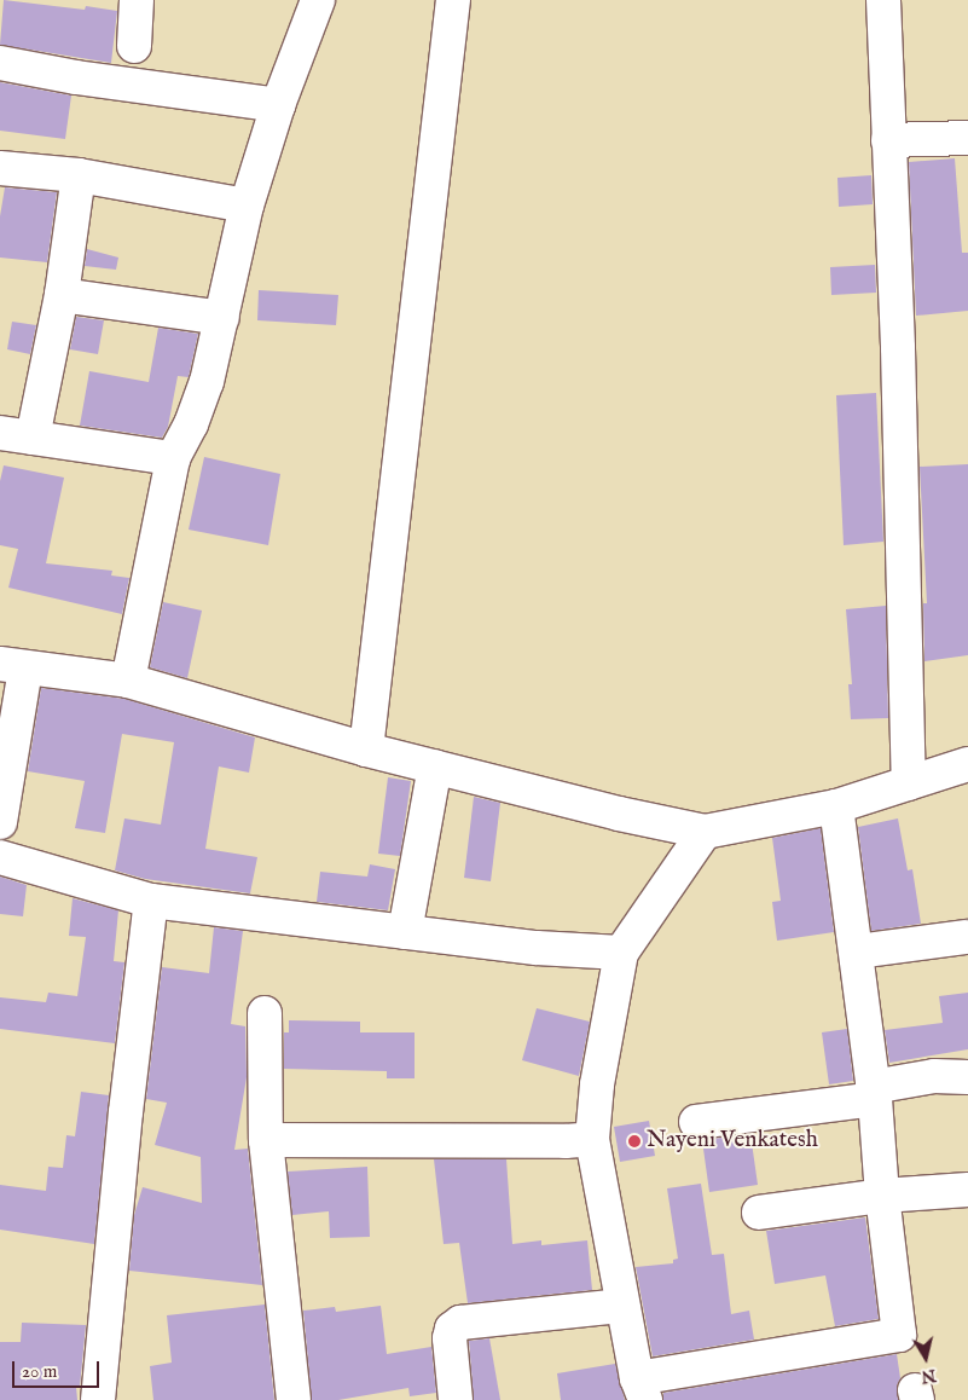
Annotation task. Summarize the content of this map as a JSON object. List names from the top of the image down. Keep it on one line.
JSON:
{"places":["Nayeni Venkatesh"],"scale_bar":"20 m","north":"bottom"}
